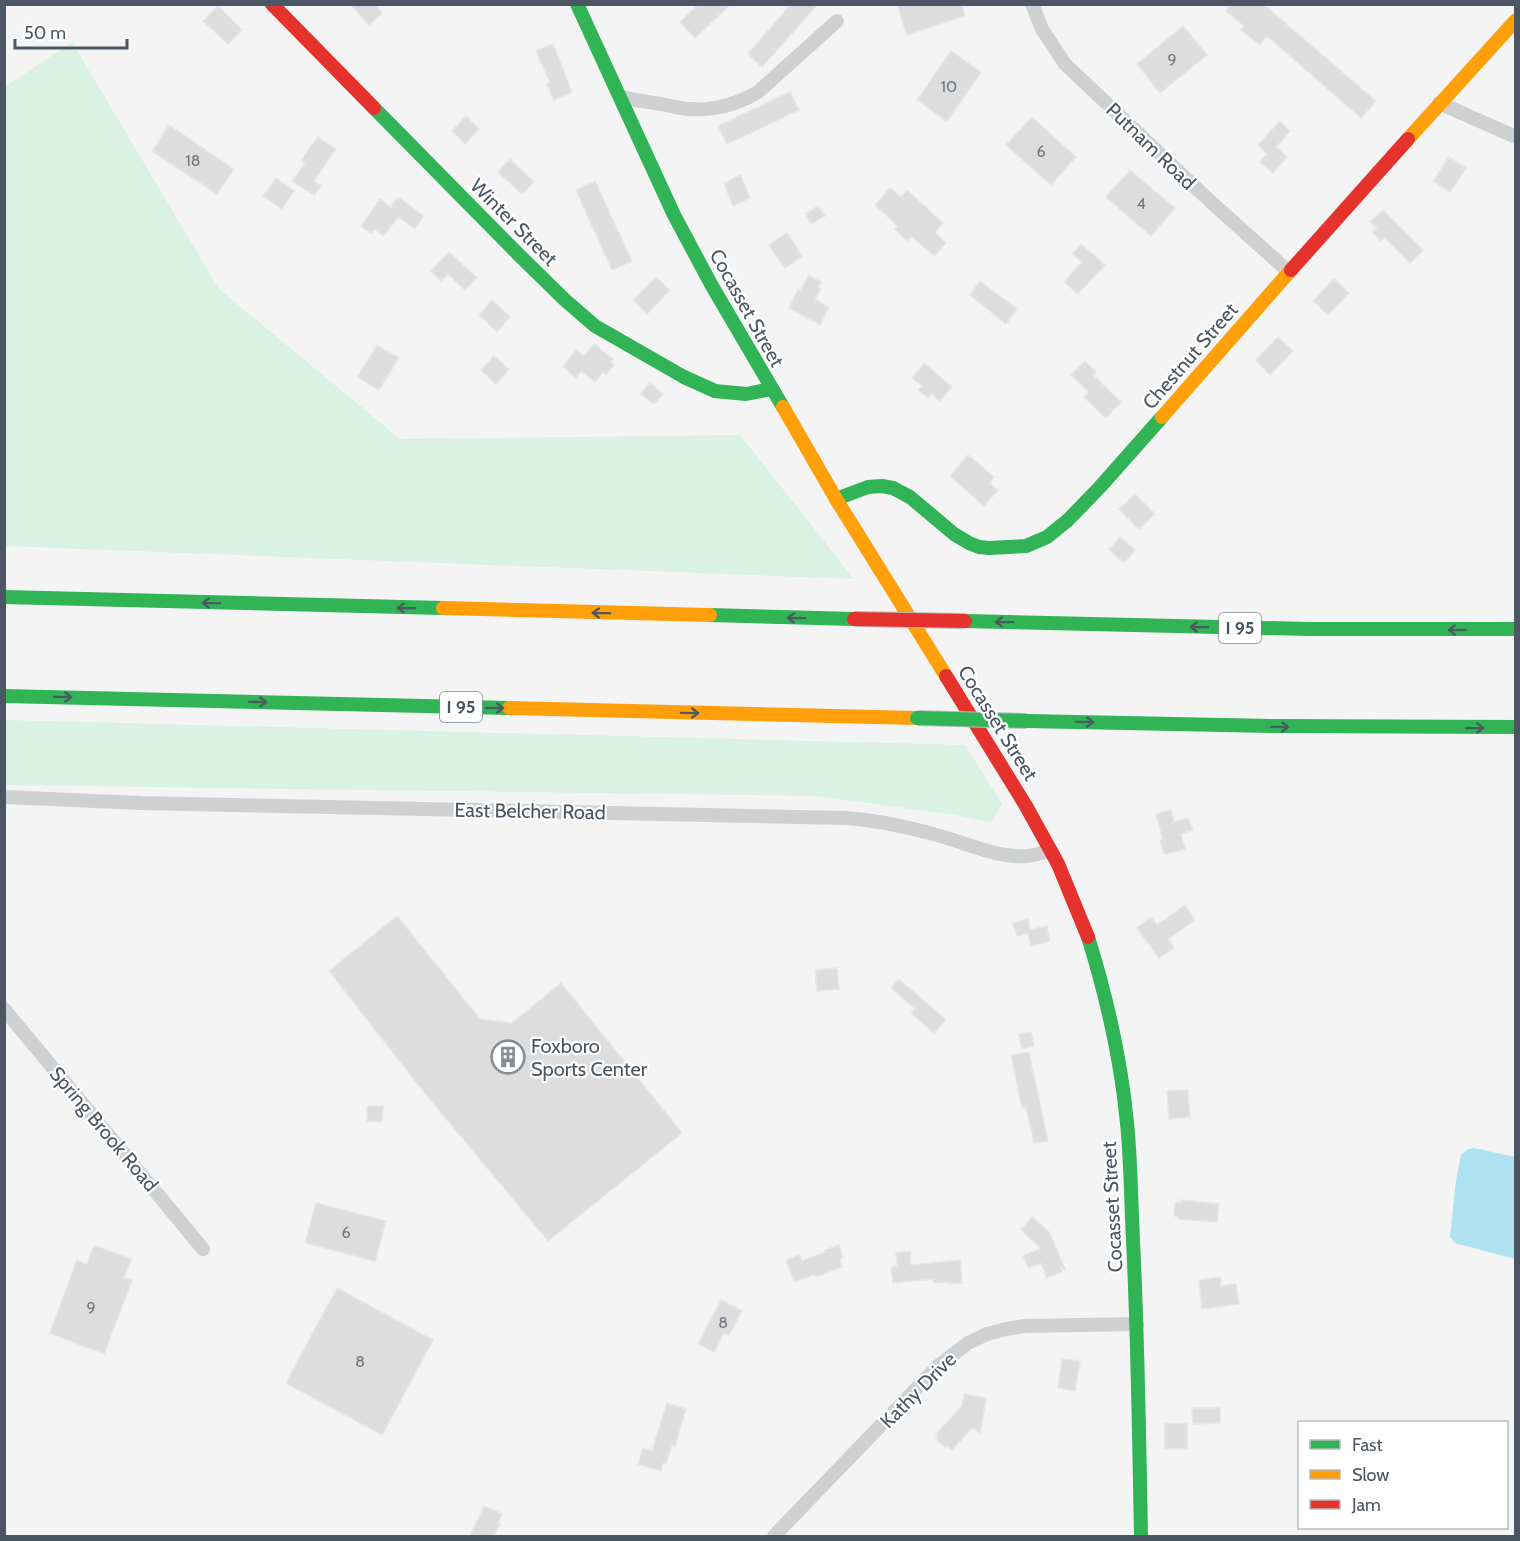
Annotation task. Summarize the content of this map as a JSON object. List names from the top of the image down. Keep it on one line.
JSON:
{"streets":{"main road":["Winter Street","Cocasset Street","Chestnut Street","I 95"],"street":["Putnam Road","East Belcher Road","Spring Brook Road","Kathy Drive"]},"crossings":[["Putnam Road","Chestnut Street"],["Winter Street","Cocasset Street"],["Cocasset Street","Chestnut Street"],["Cocasset Street","East Belcher Road"],["Cocasset Street","Kathy Drive"]],"places":{"building":["Foxboro Sports Center"]},"house_numbers":["9","10","6","18","4","6","9","8","8"],"legend":["Fast","Slow","Jam"],"scale_bar":"50 m"}
